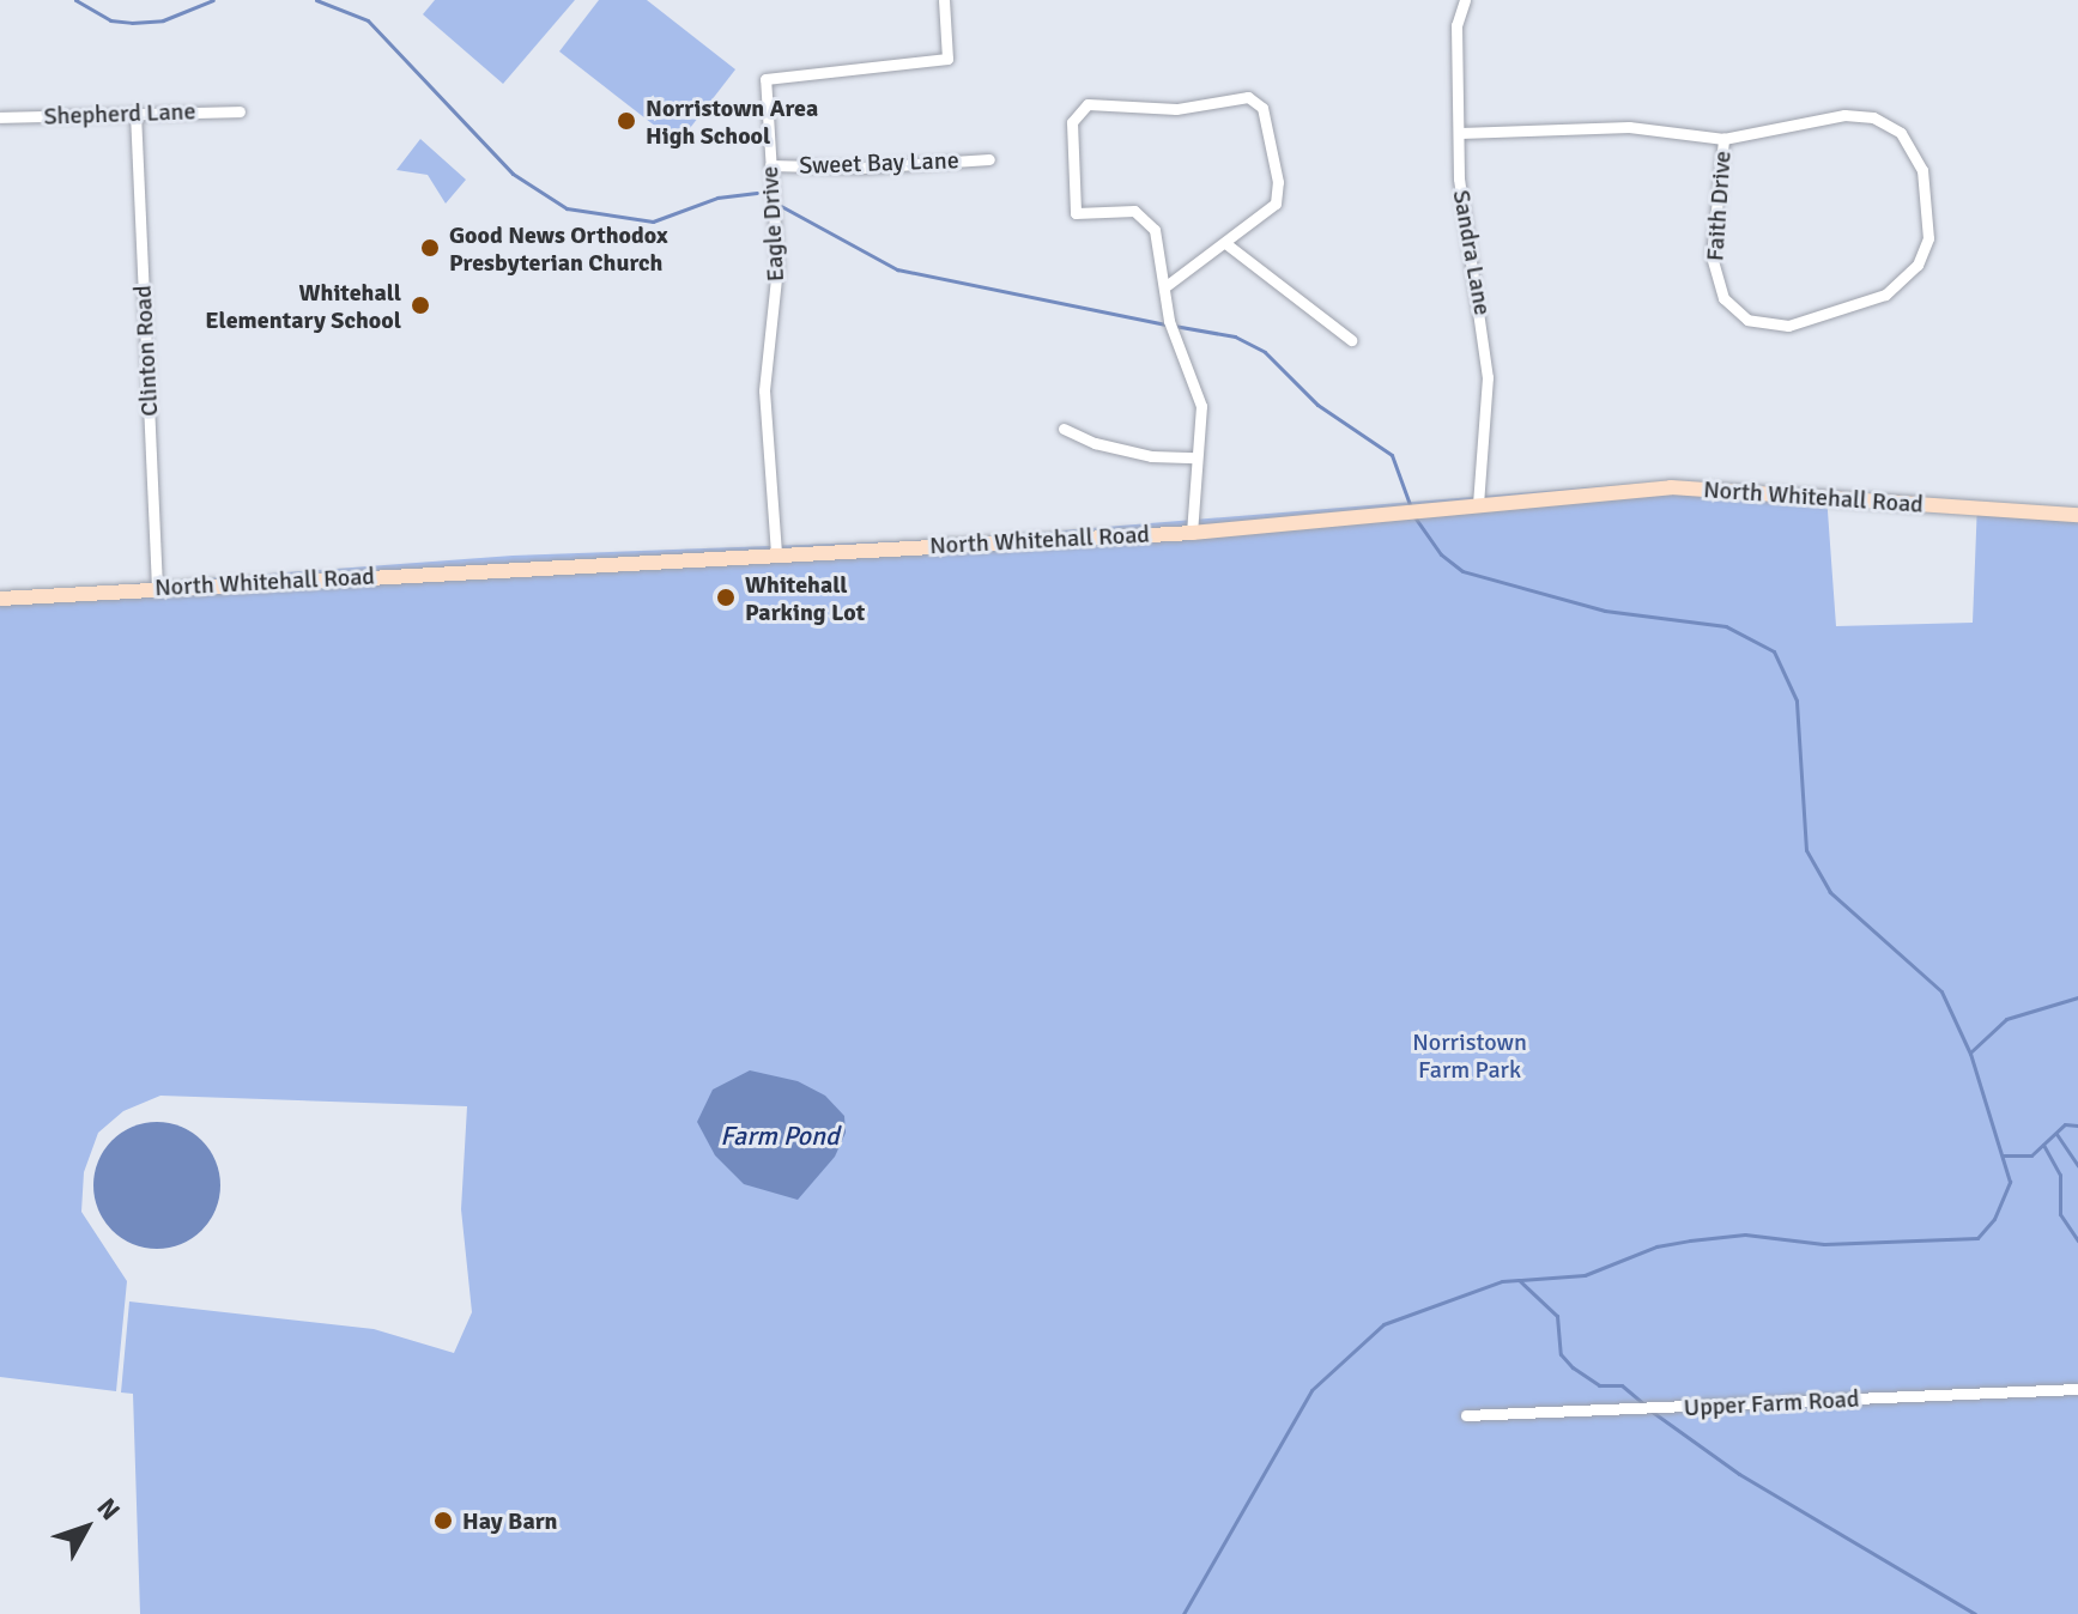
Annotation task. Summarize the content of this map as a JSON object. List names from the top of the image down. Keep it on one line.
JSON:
{"streets":{"main road":["North Whitehall Road"],"street":["Shepherd Lane","Sweet Bay Lane","Faith Drive","Eagle Drive","Sandra Lane","Clinton Road","Upper Farm Road"]},"crossings":[["Shepherd Lane","Clinton Road"],["Sweet Bay Lane","Eagle Drive"],["Faith Drive","Sandra Lane"],["Eagle Drive","North Whitehall Road"],["Sandra Lane","North Whitehall Road"],["Clinton Road","North Whitehall Road"]],"water":["Farm Pond"],"parks":["Norristown Farm Park"],"places":["Norristown Area High School","Good News Orthodox Presbyterian Church","Whitehall Elementary School","Whitehall Parking Lot","Hay Barn"],"north":"top right"}
